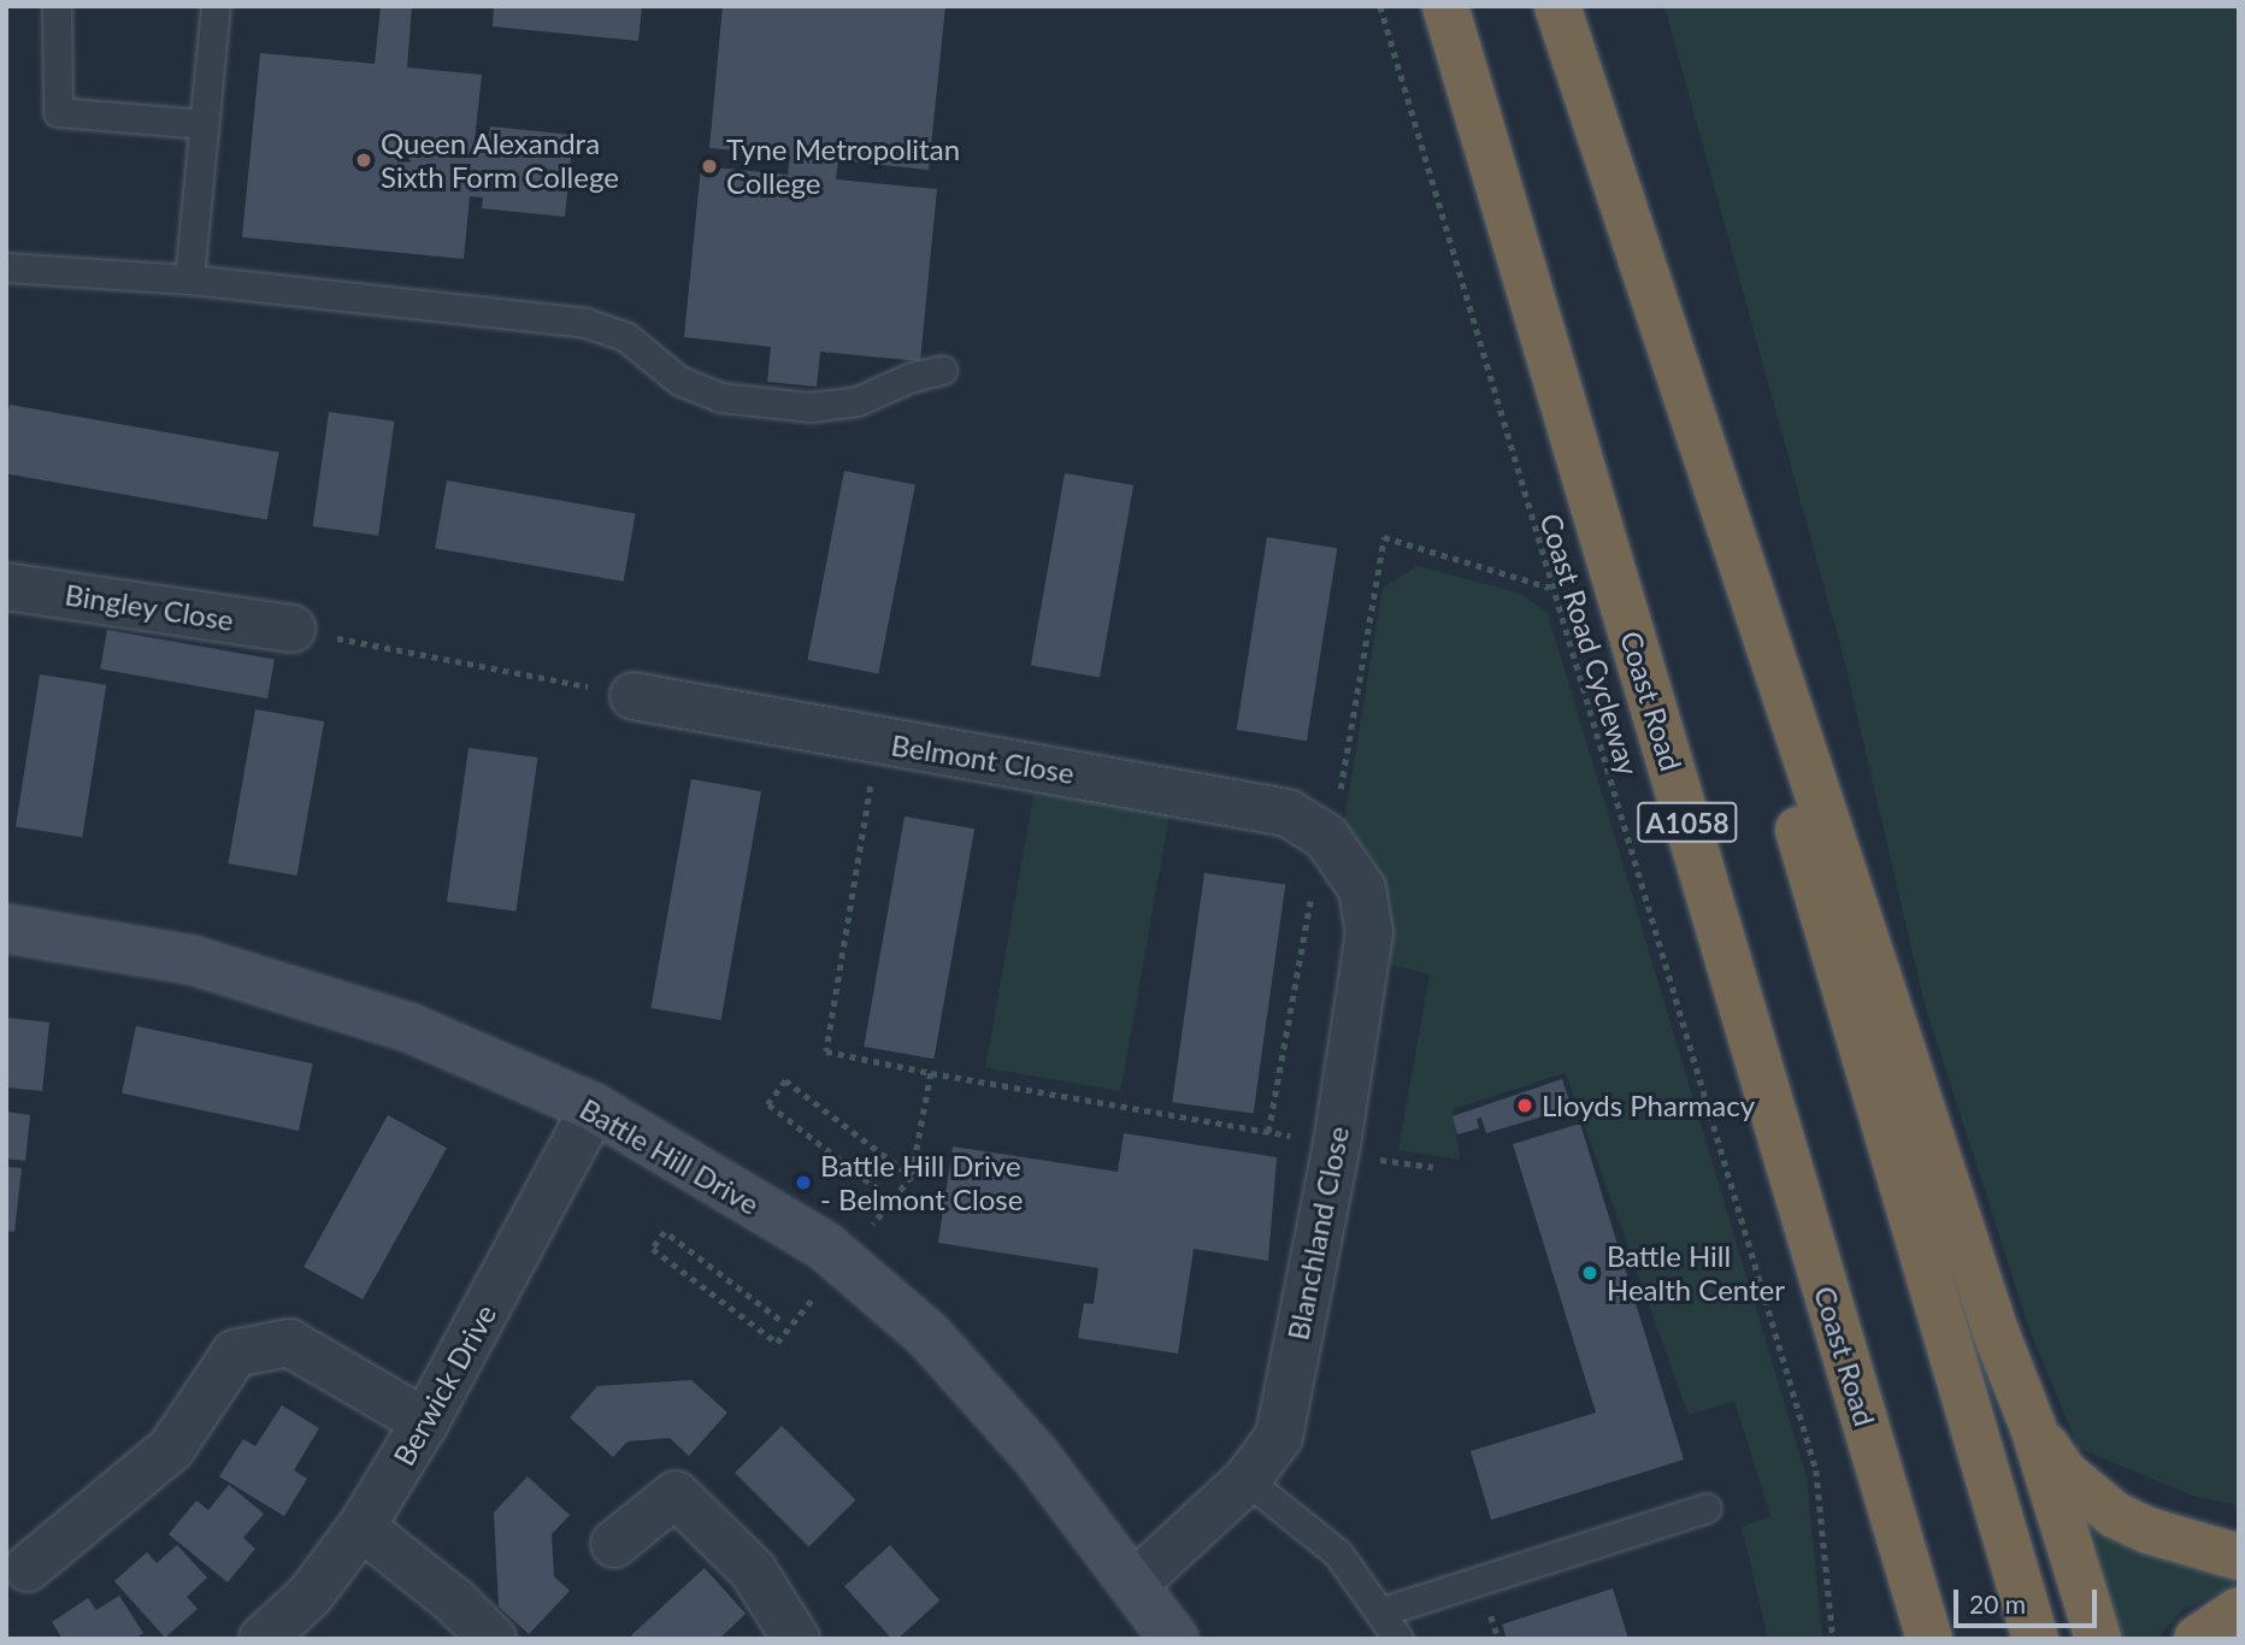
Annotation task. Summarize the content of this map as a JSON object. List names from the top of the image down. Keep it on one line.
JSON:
{"streets":{"highway":["Coast Road","A1058"],"street":["Bingley Close","Belmont Close","Battle Hill Drive","Blanchland Close","Berwick Drive"],"path":["Coast Road Cycleway"]},"crossings":[["Belmont Close","Blanchland Close"],["Battle Hill Drive","Blanchland Close"],["Battle Hill Drive","Berwick Drive"]],"places":["Queen Alexandra Sixth Form College","Tyne Metropolitan College","Lloyds Pharmacy","Battle Hill Drive - Belmont Close","Battle Hill Health Center"],"scale_bar":"20 m"}
